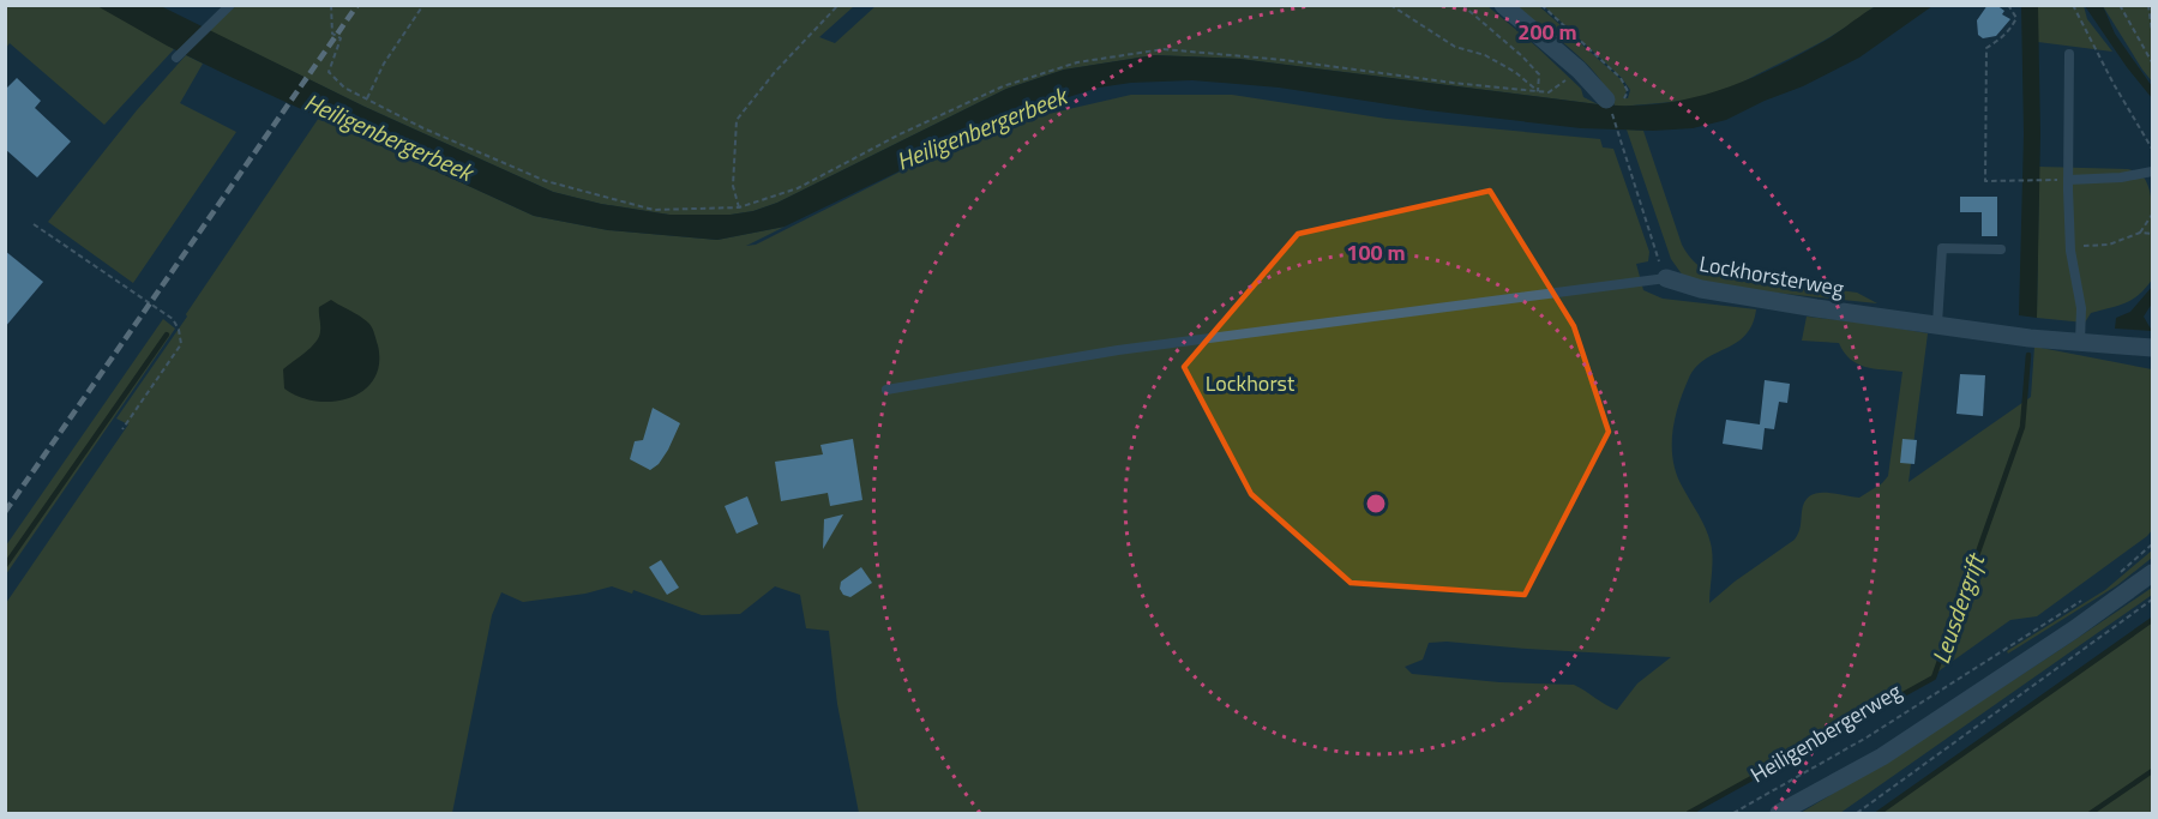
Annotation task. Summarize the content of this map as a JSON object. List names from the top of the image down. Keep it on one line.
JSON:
{"streets":{"street":["Lockhorsterweg","Heiligenbergerweg"]},"water":["Heiligenbergerbeek","Leusdergrift"],"parks":["Lockhorst"],"rings":["200 m","100 m"]}
